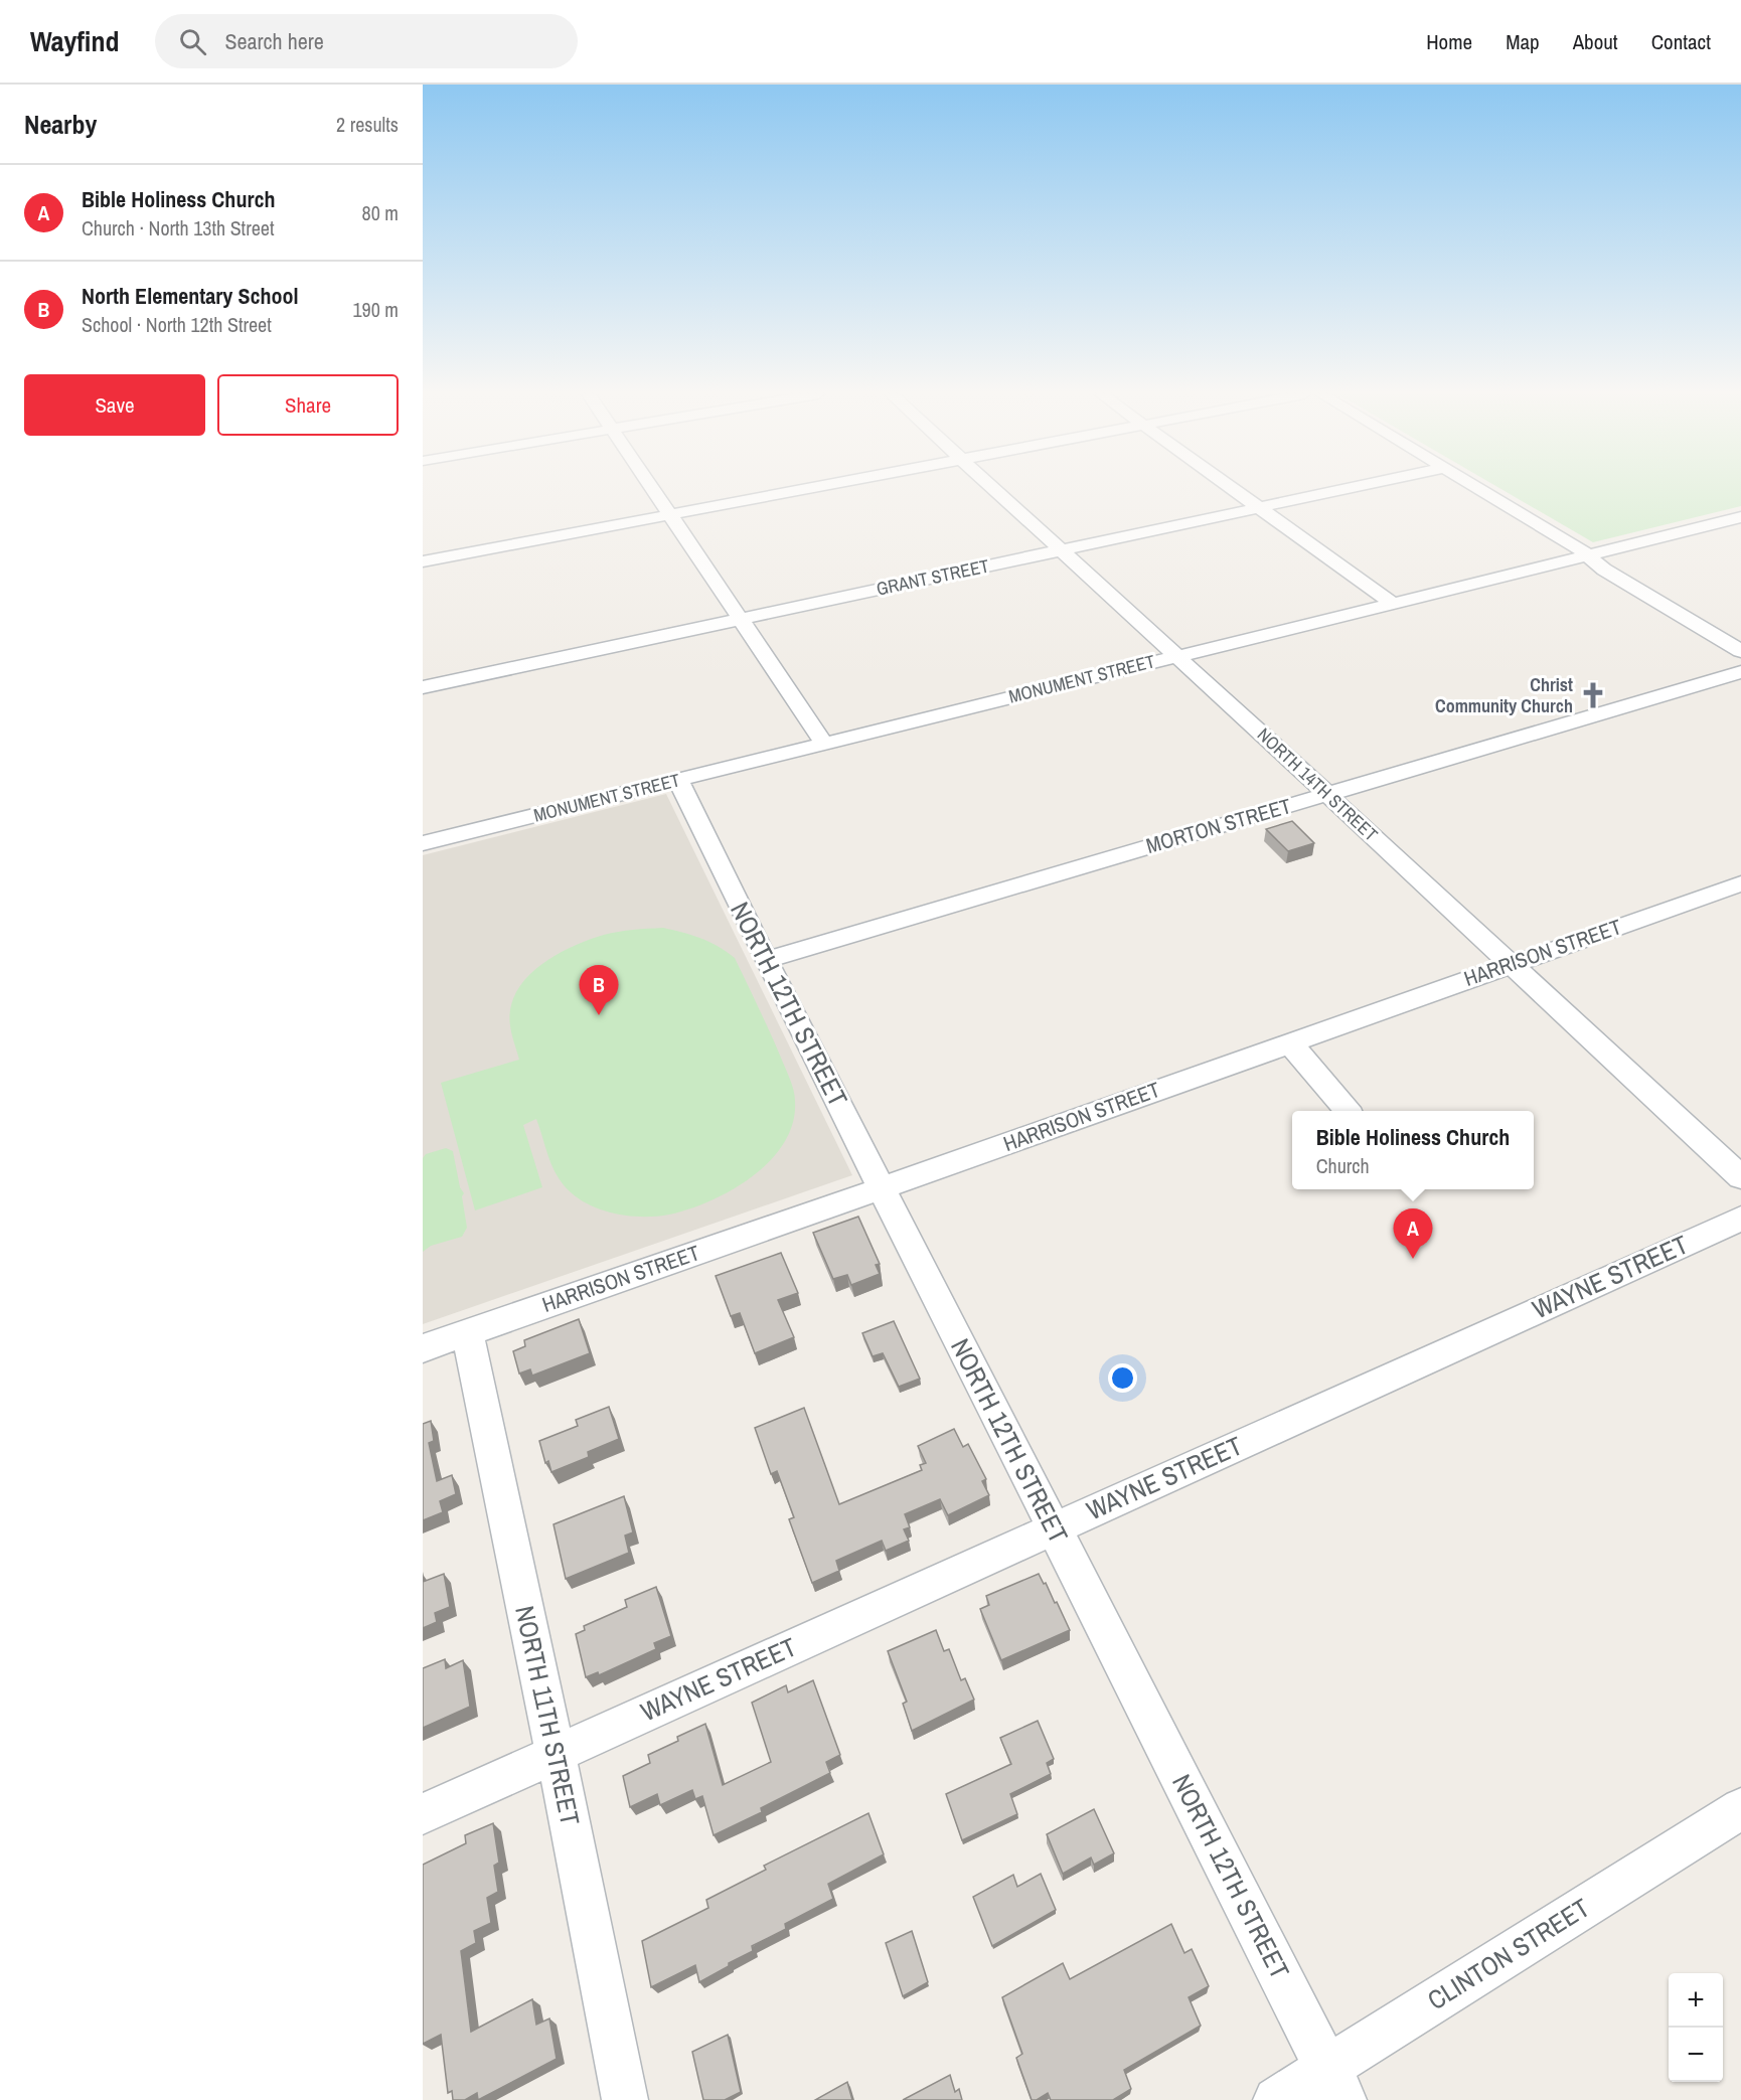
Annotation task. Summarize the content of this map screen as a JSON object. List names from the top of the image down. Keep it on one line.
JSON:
{"streets":{"street":["GRANT STREET","MONUMENT STREET","NORTH 14TH STREET","MORTON STREET","HARRISON STREET","NORTH 12TH STREET","WAYNE STREET","NORTH 11TH STREET","CLINTON STREET"]},"crossings":[["GRANT STREET","NORTH 14TH STREET"],["MONUMENT STREET","NORTH 14TH STREET"],["MONUMENT STREET","NORTH 12TH STREET"],["NORTH 14TH STREET","MORTON STREET"],["NORTH 14TH STREET","HARRISON STREET"],["MORTON STREET","NORTH 12TH STREET"],["HARRISON STREET","NORTH 12TH STREET"],["HARRISON STREET","NORTH 11TH STREET"],["NORTH 12TH STREET","WAYNE STREET"],["NORTH 12TH STREET","CLINTON STREET"],["WAYNE STREET","NORTH 11TH STREET"]],"places":{"church":["Christ Community Church"]},"page":{"header":"Wayfind","search":"Search here","nav":["Home","Map","About","Contact"],"heading":["Nearby","2 results"],"list":[{"mark":"A","name":"Bible Holiness Church","note":"Church · North 13th Street","value":"80 m"},{"mark":"B","name":"North Elementary School","note":"School · North 12th Street","value":"190 m"}],"buttons":["Save","Share"],"pins":["B","A"],"popup":["Bible Holiness Church","Church"],"map_buttons":["+","−"]}}
